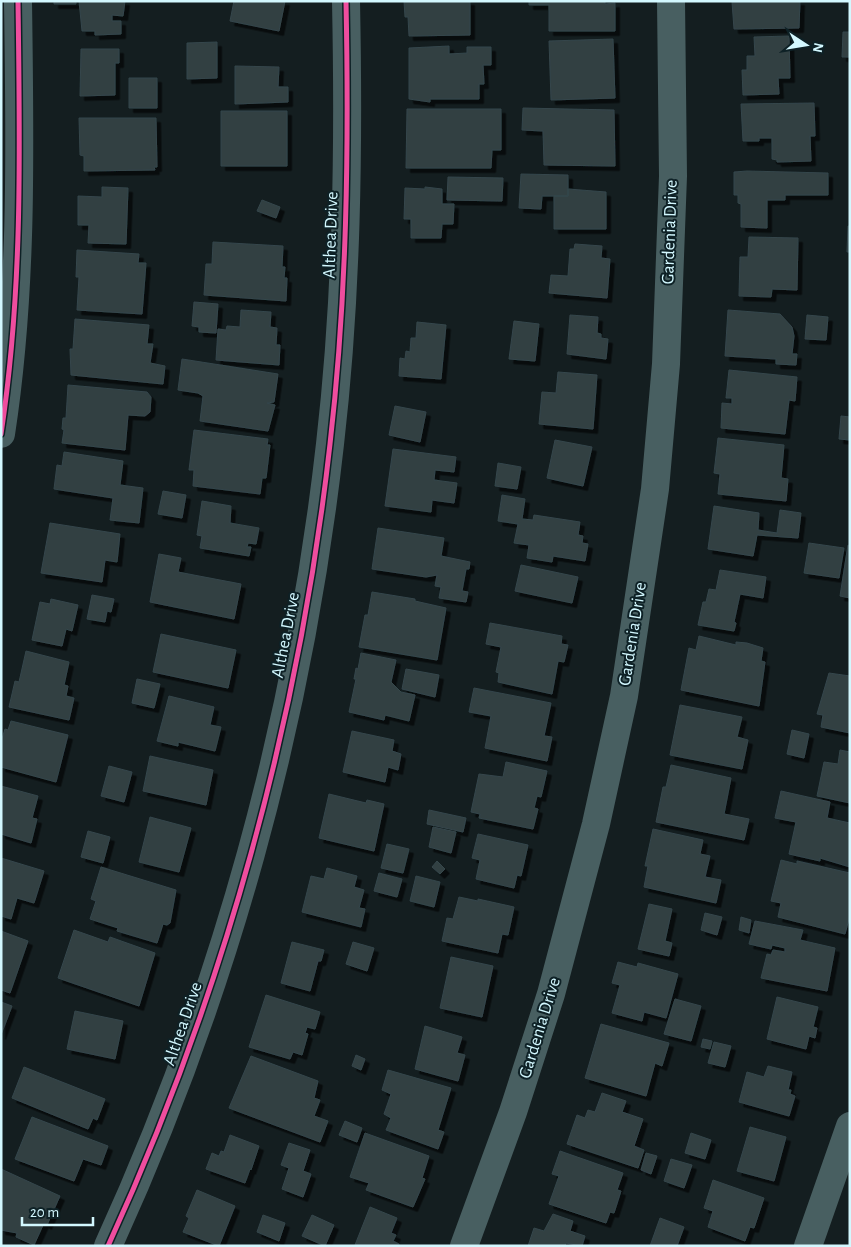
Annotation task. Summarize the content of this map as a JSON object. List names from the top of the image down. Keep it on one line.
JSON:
{"streets":{"street":["Gardenia Drive","Althea Drive"]},"scale_bar":"20 m","north":"right"}
